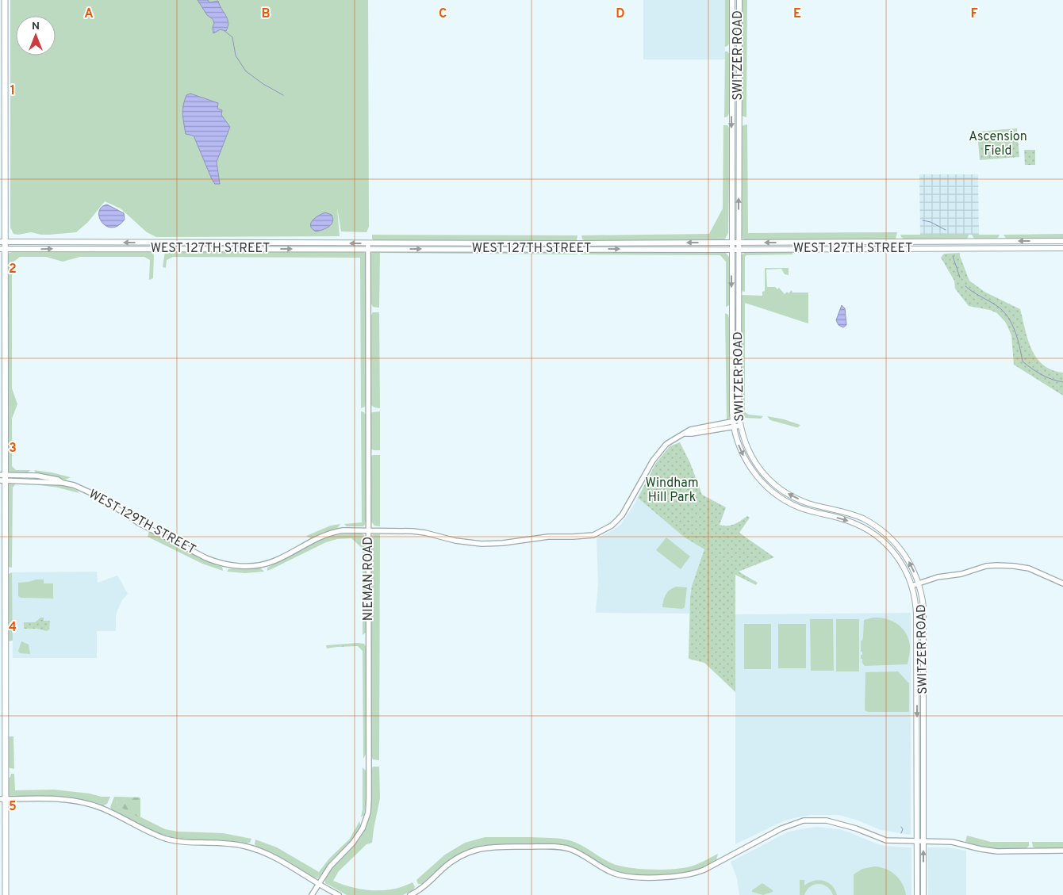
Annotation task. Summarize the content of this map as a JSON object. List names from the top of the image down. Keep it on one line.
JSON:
{"streets":{"main road":["SWITZER ROAD","WEST 127TH STREET"],"street":["WEST 129TH STREET","NIEMAN ROAD"]},"crossings":[["SWITZER ROAD","WEST 127TH STREET"],["SWITZER ROAD","WEST 129TH STREET"],["WEST 127TH STREET","NIEMAN ROAD"],["WEST 129TH STREET","NIEMAN ROAD"]],"parks":["Ascension Field","Windham Hill Park"],"north":"top","grid":{"columns":["A","B","C","D","E","F"],"rows":["1","2","3","4","5"]}}
